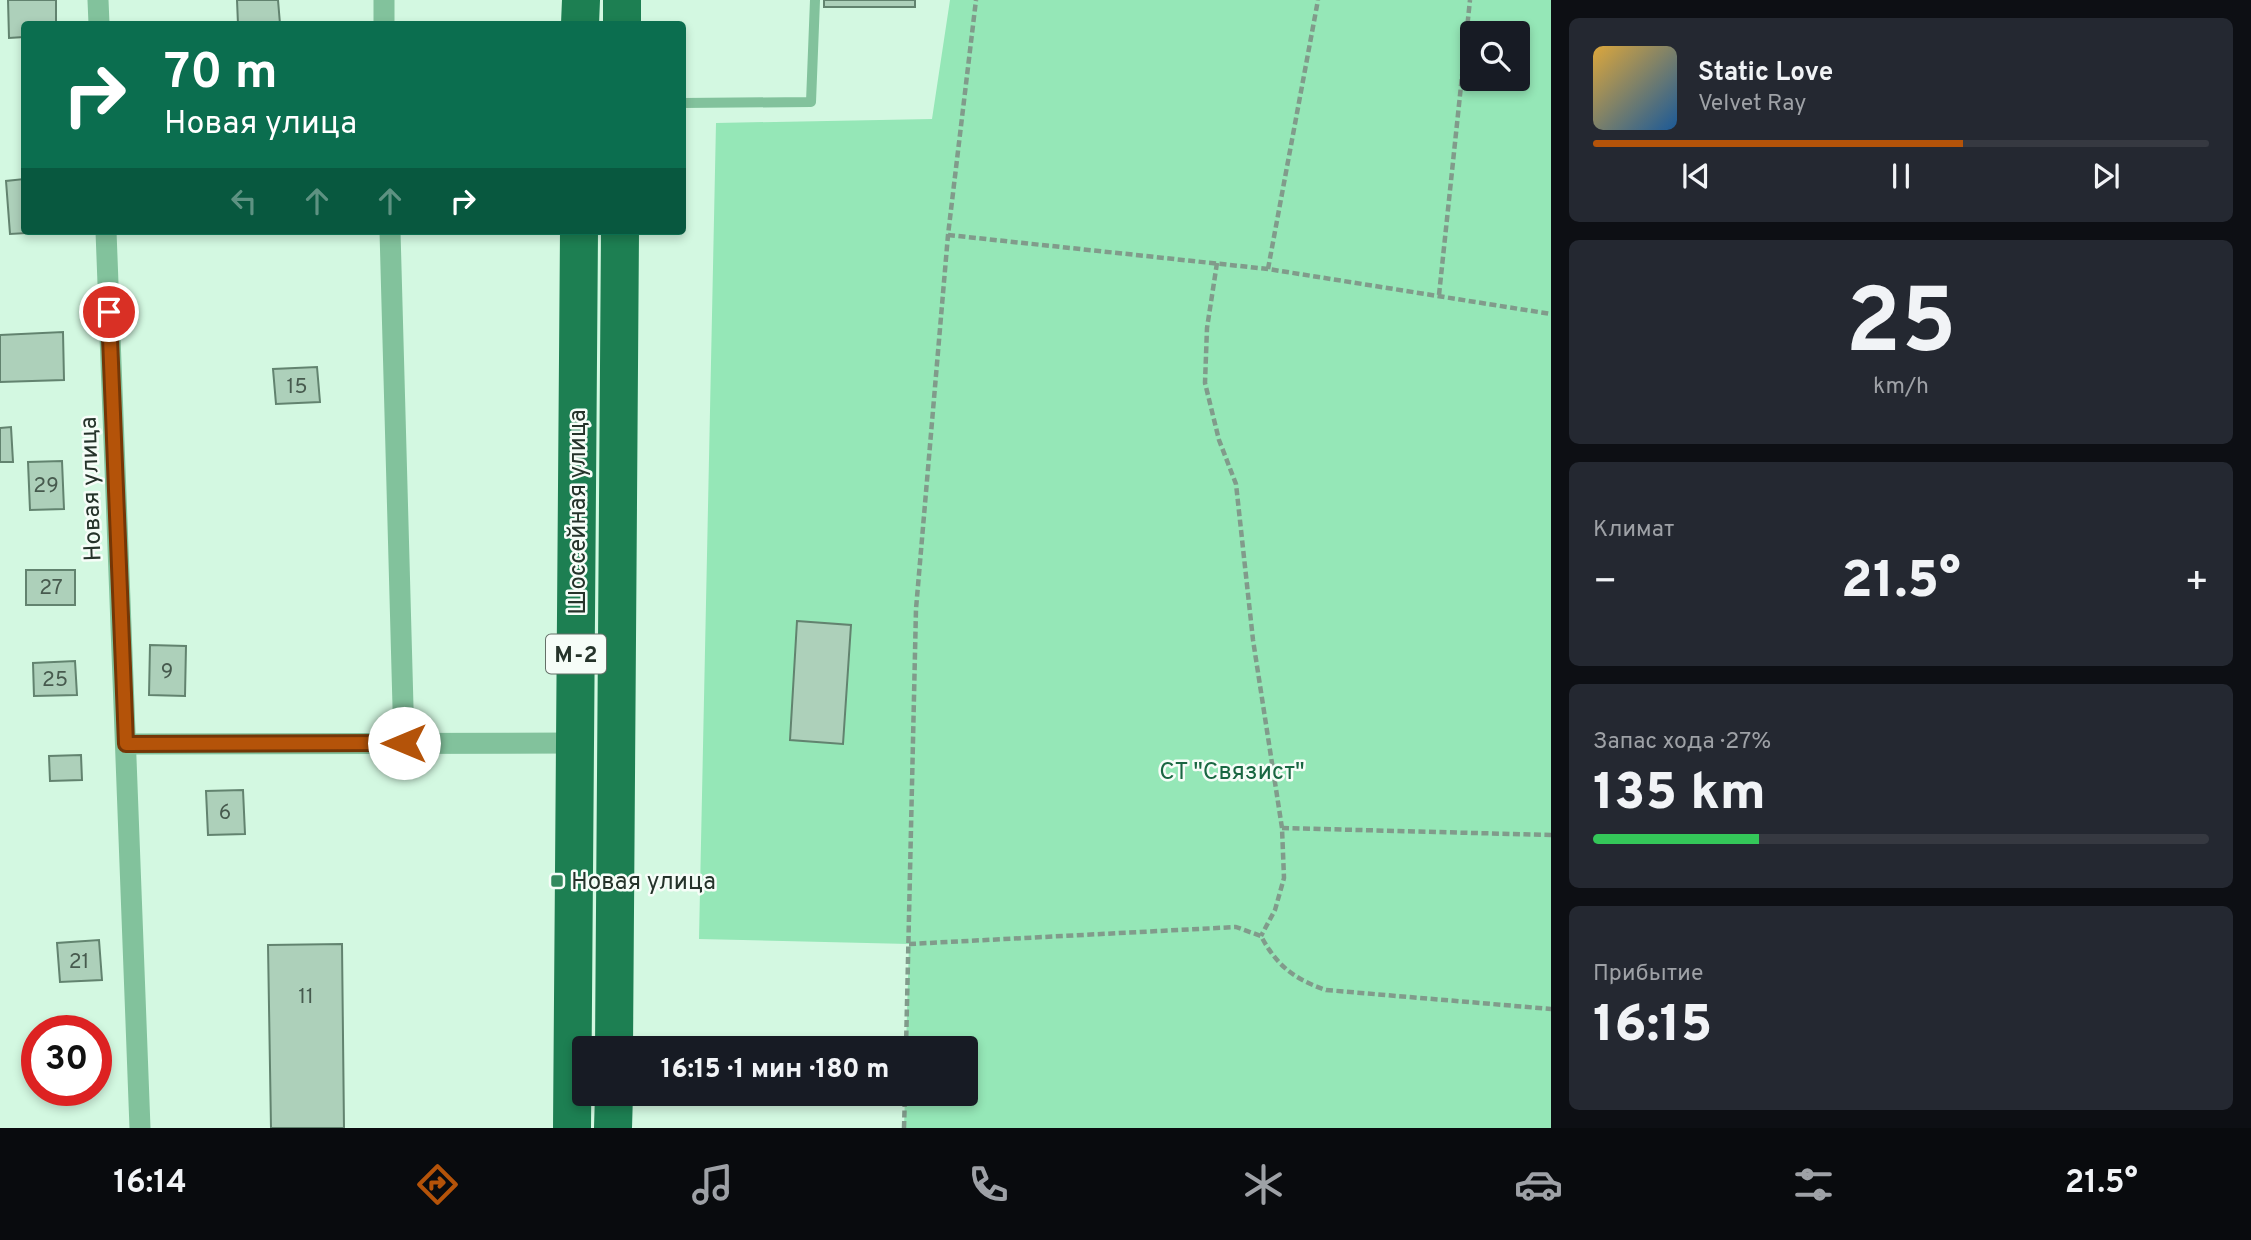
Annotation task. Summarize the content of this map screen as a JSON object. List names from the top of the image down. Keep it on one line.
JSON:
{"streets":{"highway":["Шоссейная улица","М-2"],"street":["Новая улица"]},"parks":["СТ \"Связист\""],"places":{"transit":["Новая улица"]},"house_numbers":["15","29","27","9","25","6","21","11"],"page":{"turn":["70 m","Новая улица"],"song":["Static Love","Velvet Ray"],"tile":[["25","km/h"],"Климат",["Запас хода · 27%","135 km"],["Прибытие","16:15"]],"heat":["−","21.5°","+"],"limit":"30","trip":"16:15 · 1 мин · 180 m","tabs":["16:14","21.5°"]}}
